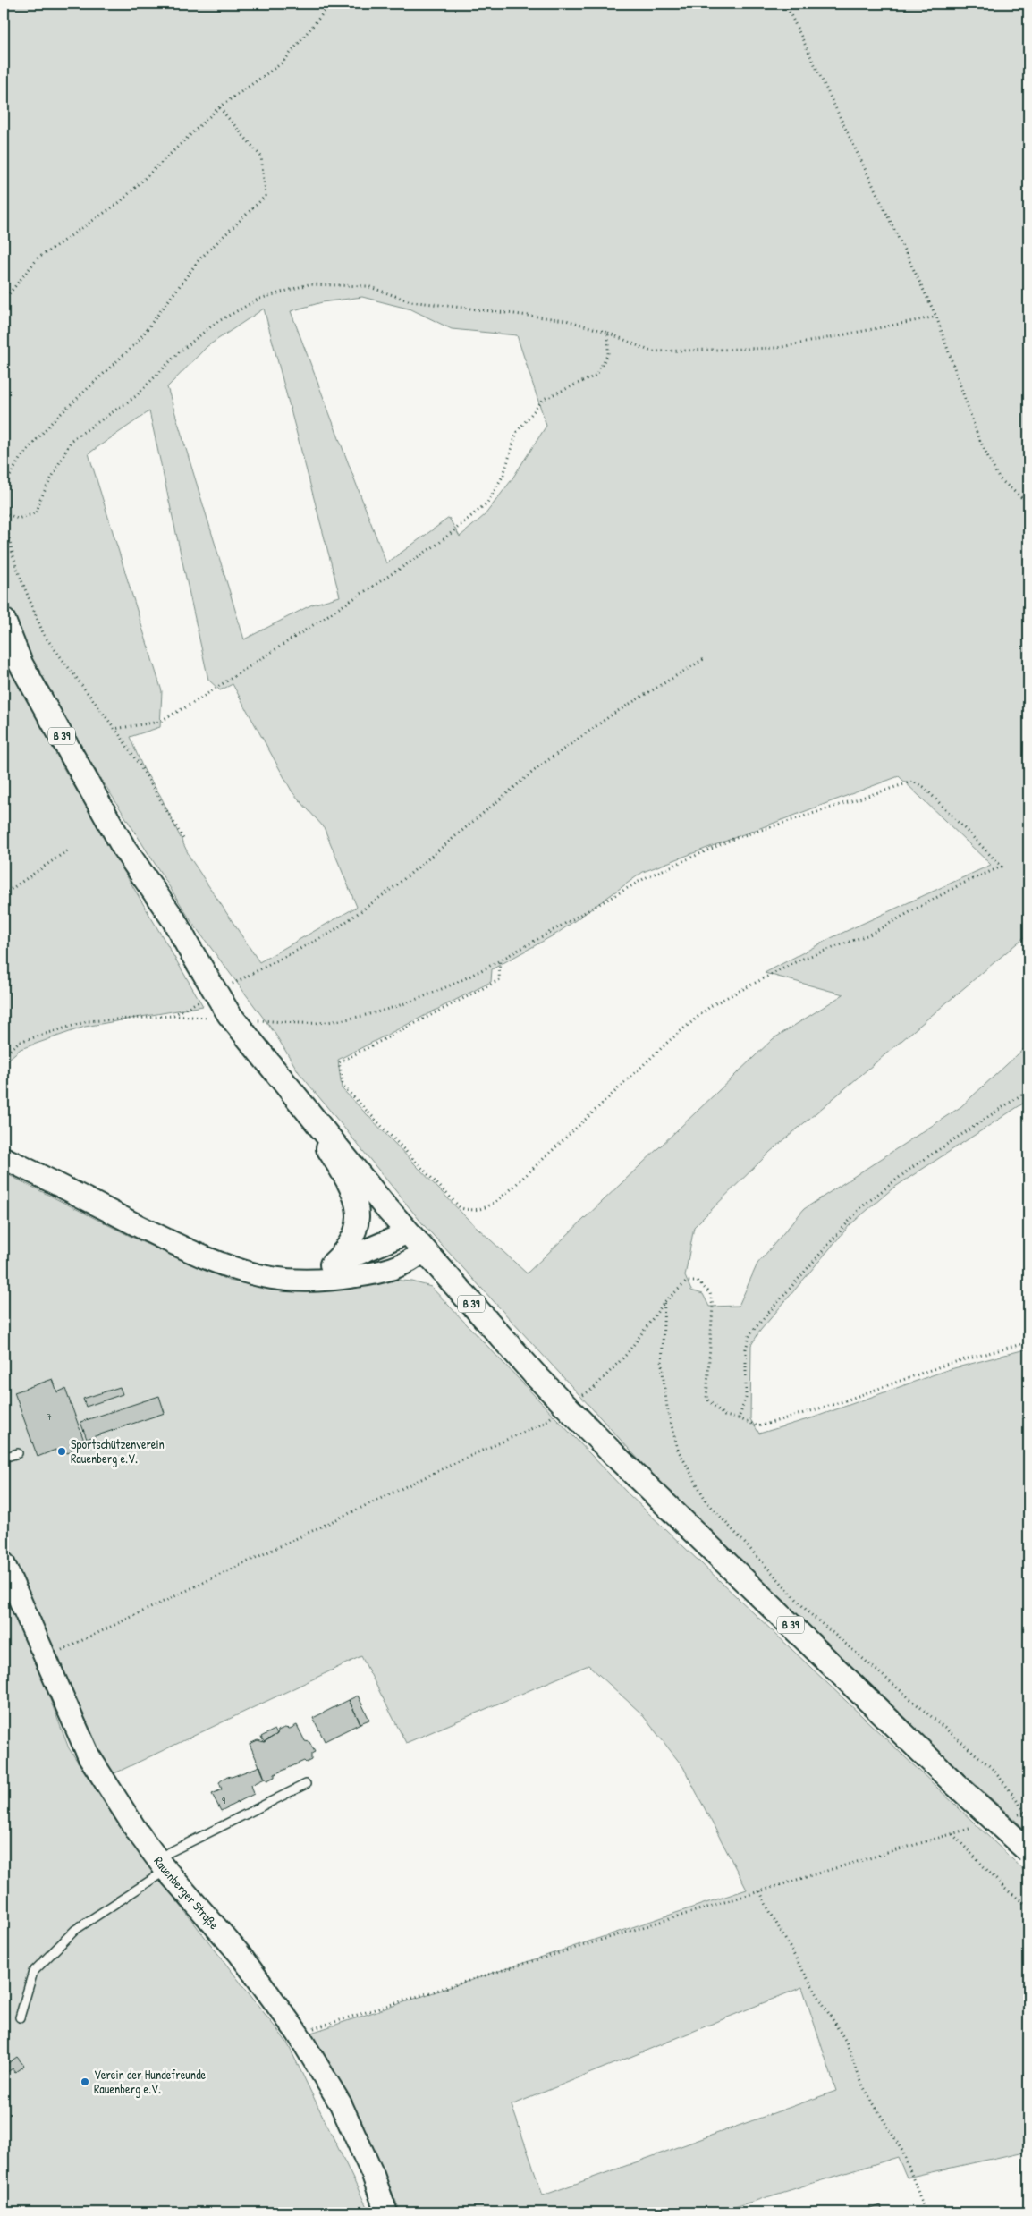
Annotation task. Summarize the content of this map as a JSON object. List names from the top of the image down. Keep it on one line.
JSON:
{"streets":{"main road":["B 39"],"street":["Rauenberger Straße"]},"places":["Sportschützenverein Rauenberg e.V.","Verein der Hundefreunde Rauenberg e.V."],"house_numbers":["7","9"]}
